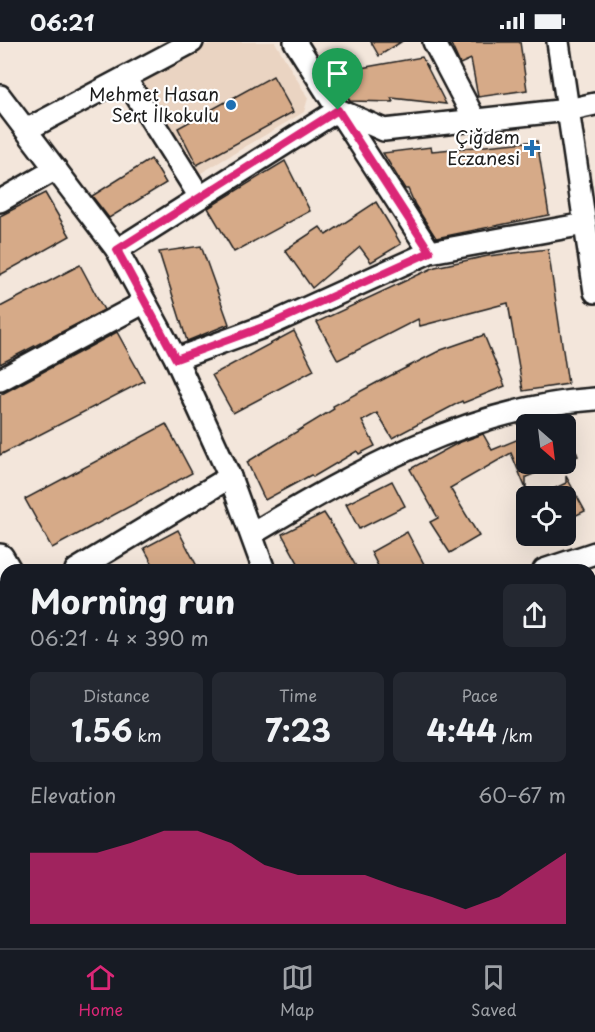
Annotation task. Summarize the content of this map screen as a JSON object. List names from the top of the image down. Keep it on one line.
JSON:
{"places":{"other":["Mehmet Hasan Sert İlkokulu"],"health":["Çiğdem Eczanesi"]},"north":"bottom right","page":{"status":"06:21","heading":["Morning run","06:21 · 4 × 390 m"],"stats":[["Distance","1.56 km"],["Time","7:23"],["Pace","4:44 /km"]],"chart":["Elevation","60–67 m"],"tabs":["Home","Map","Saved"]}}
